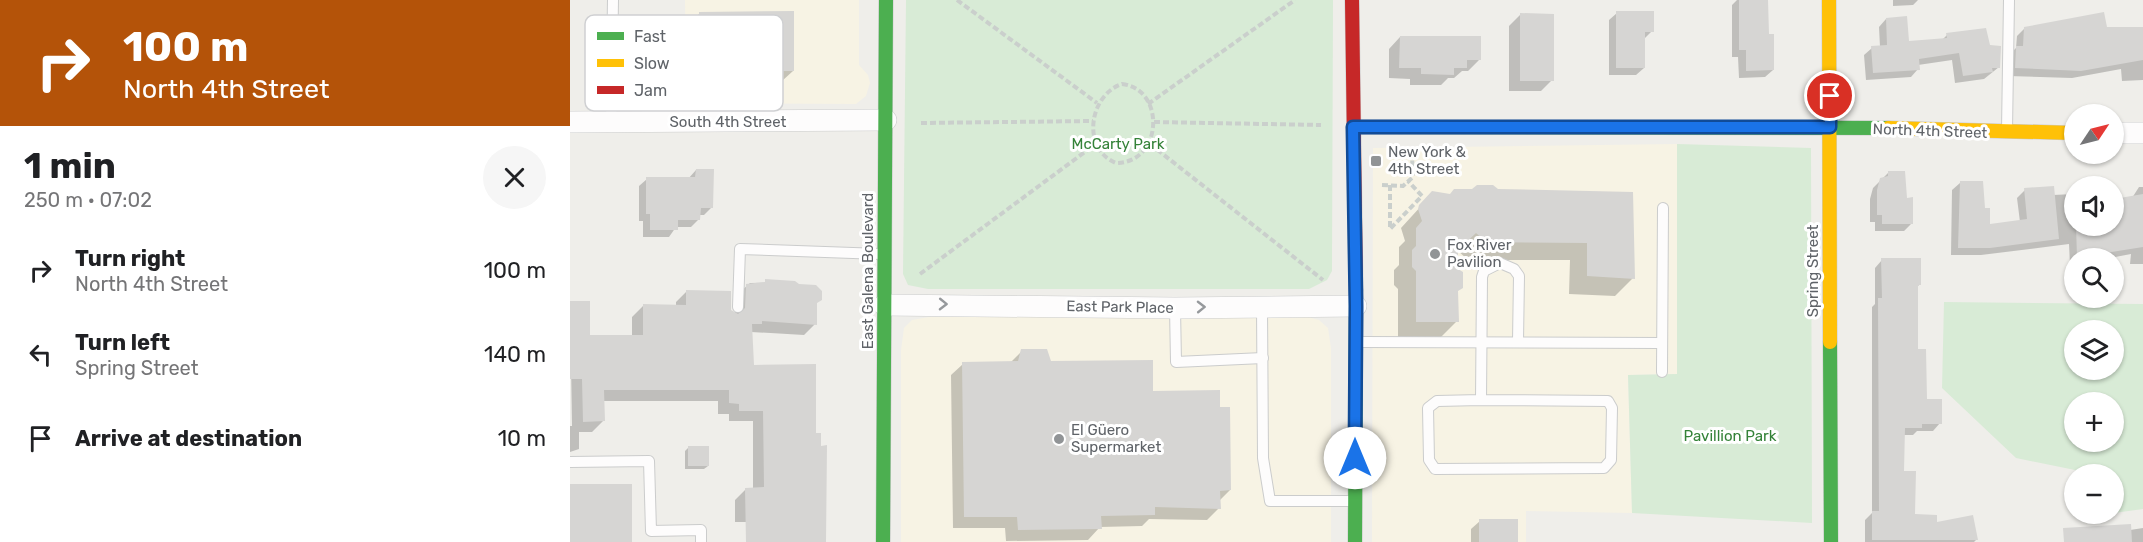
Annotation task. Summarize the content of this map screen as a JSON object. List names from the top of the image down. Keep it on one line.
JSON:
{"streets":{"street":["South 4th Street","North 4th Street","East Galena Boulevard","Spring Street","East Park Place"]},"crossings":[["South 4th Street","East Galena Boulevard"],["North 4th Street","Spring Street"],["East Galena Boulevard","East Park Place"]],"one_way":["East Park Place"],"parks":["McCarty Park","Pavillion Park"],"places":{"transit":["New York & 4th Street"],"other":["Fox River Pavilion","El Güero Supermarket"]},"legend":["Fast","Slow","Jam"],"north":"top right","page":{"turn":["100 m","North 4th Street"],"map_buttons":["+","−"],"heading":["1 min","250 m · 07:02"],"list":[{"name":"Turn right","note":"North 4th Street","value":"100 m"},{"name":"Turn left","note":"Spring Street","value":"140 m"},{"name":"Arrive at destination","value":"10 m"}]}}
